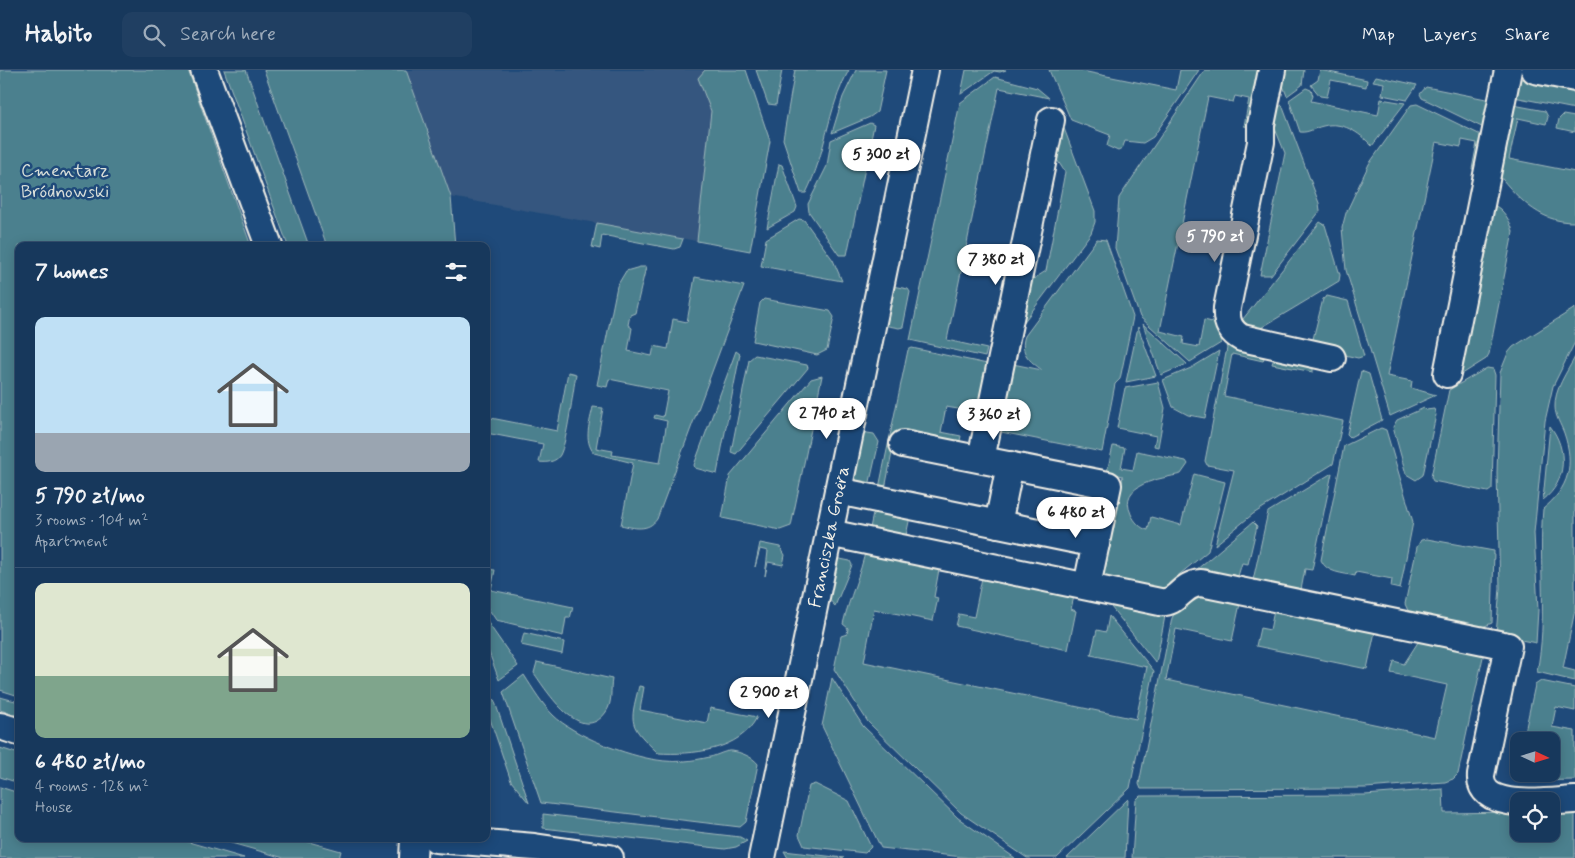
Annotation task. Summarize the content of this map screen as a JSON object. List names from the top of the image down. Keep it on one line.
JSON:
{"streets":{"street":["Franciszka Groëra"]},"parks":["Cmentarz Bródnowski"],"north":"right","page":{"header":"Habito","search":"Search here","nav":["Map","Layers","Share"],"price":["5 300 zł","5 790 zł","7 380 zł","2 740 zł","3 360 zł","6 480 zł","2 900 zł"],"heading":"7 homes","list":[{"name":"5 790 zł/mo","note":"3 rooms · 104 m² · Apartment"},{"name":"6 480 zł/mo","note":"4 rooms · 128 m² · House"}]}}
